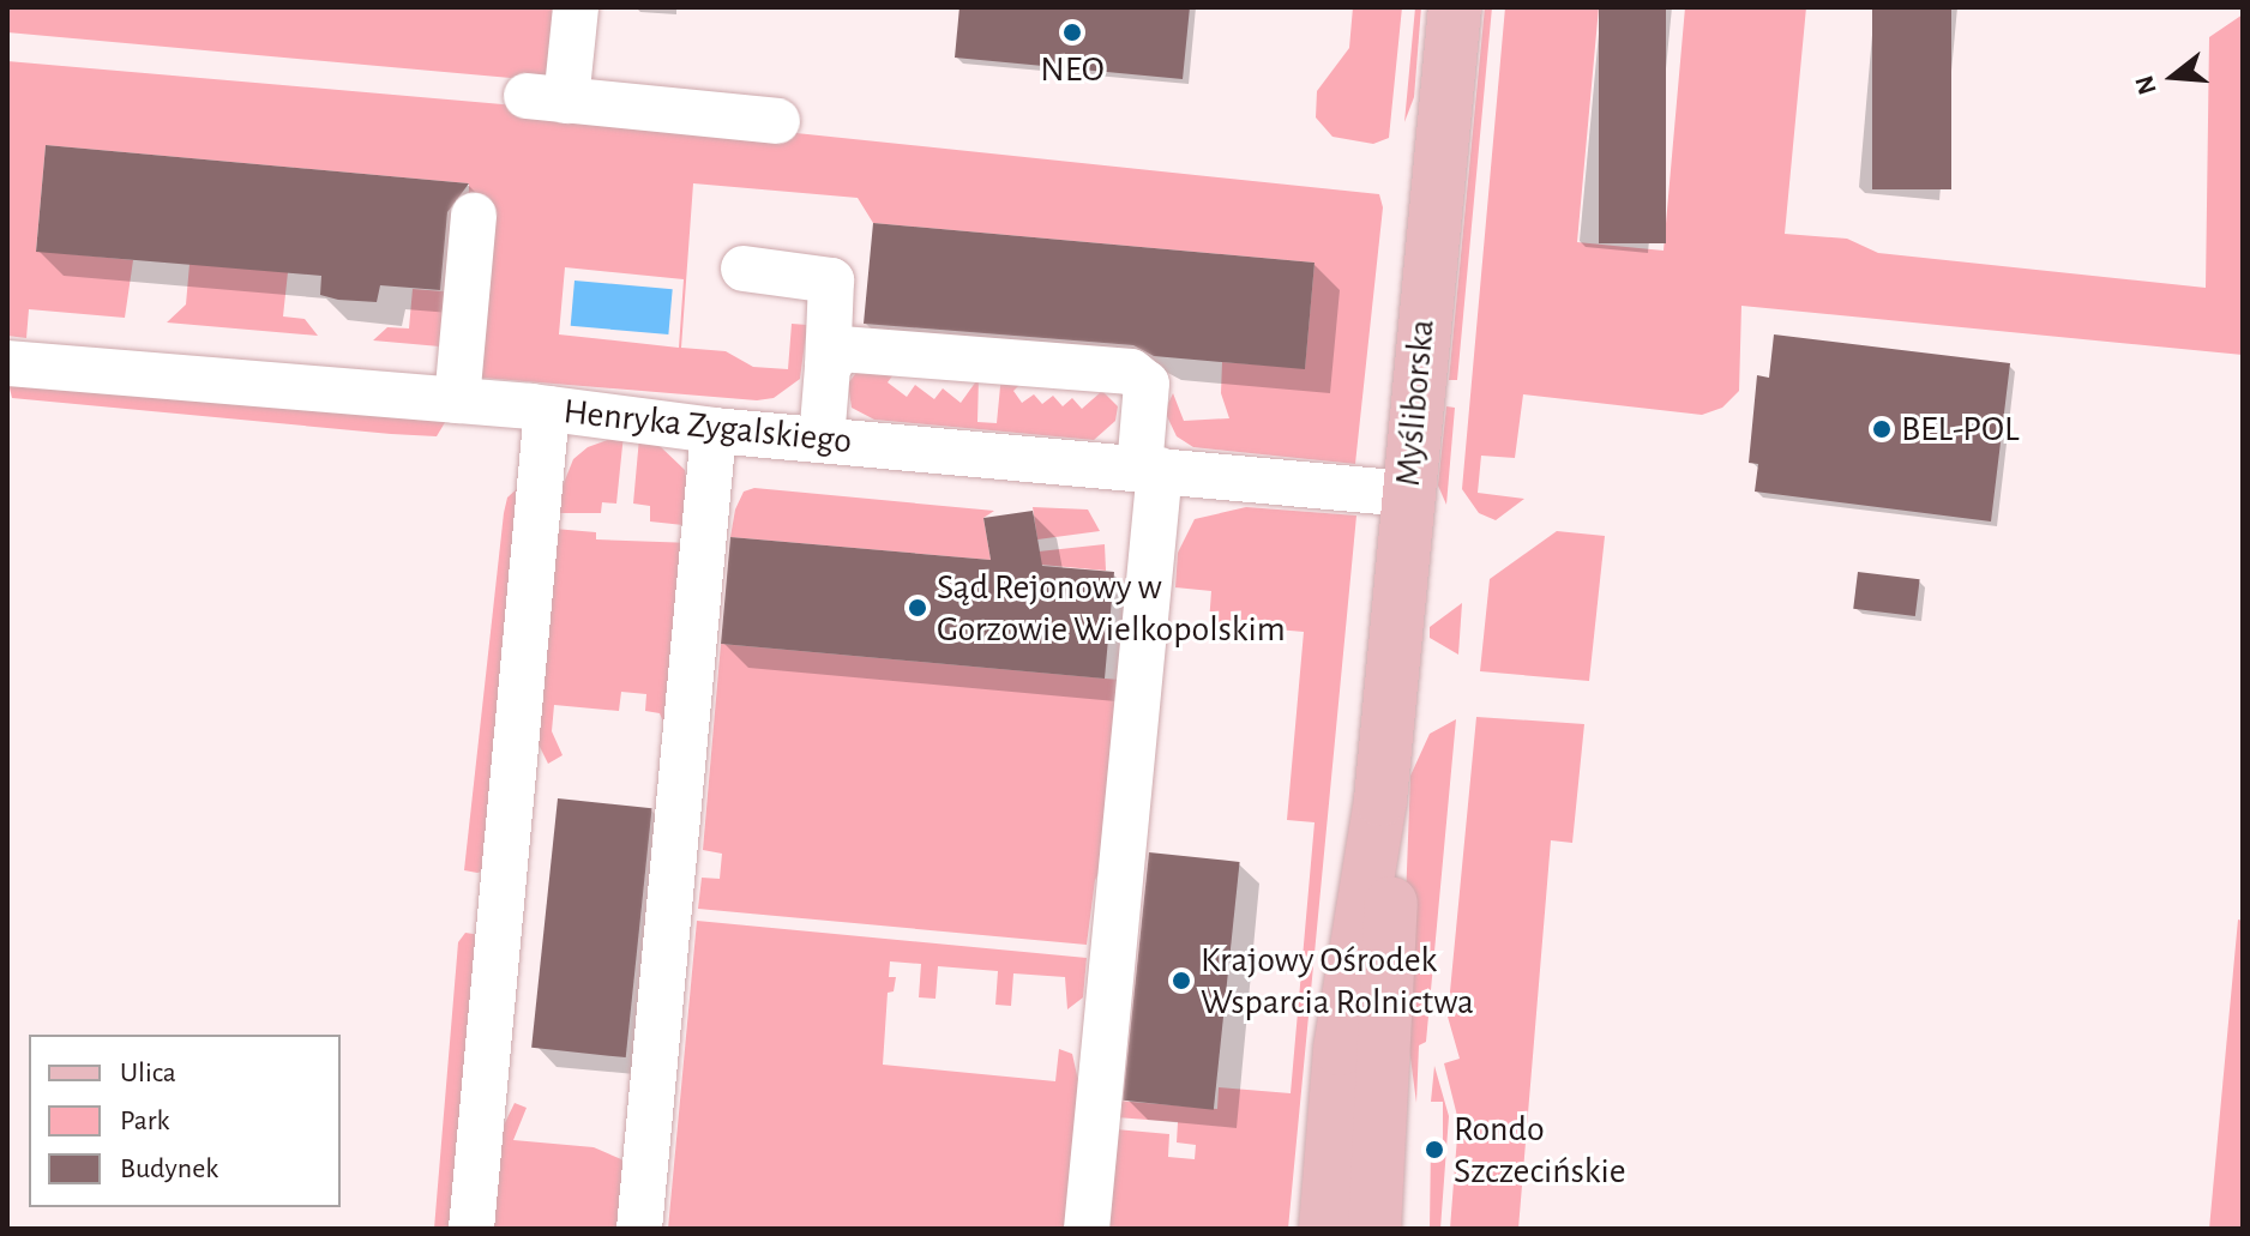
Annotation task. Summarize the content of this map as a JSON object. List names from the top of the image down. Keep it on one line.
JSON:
{"streets":{"main road":["Myśliborska"],"street":["Henryka Zygalskiego"]},"crossings":[["Myśliborska","Henryka Zygalskiego"]],"places":["NEO","BEL-POL","Sąd Rejonowy w Gorzowie Wielkopolskim","Krajowy Ośrodek Wsparcia Rolnictwa","Rondo Szczecińskie"],"legend":["Ulica","Park","Budynek"],"north":"left"}
